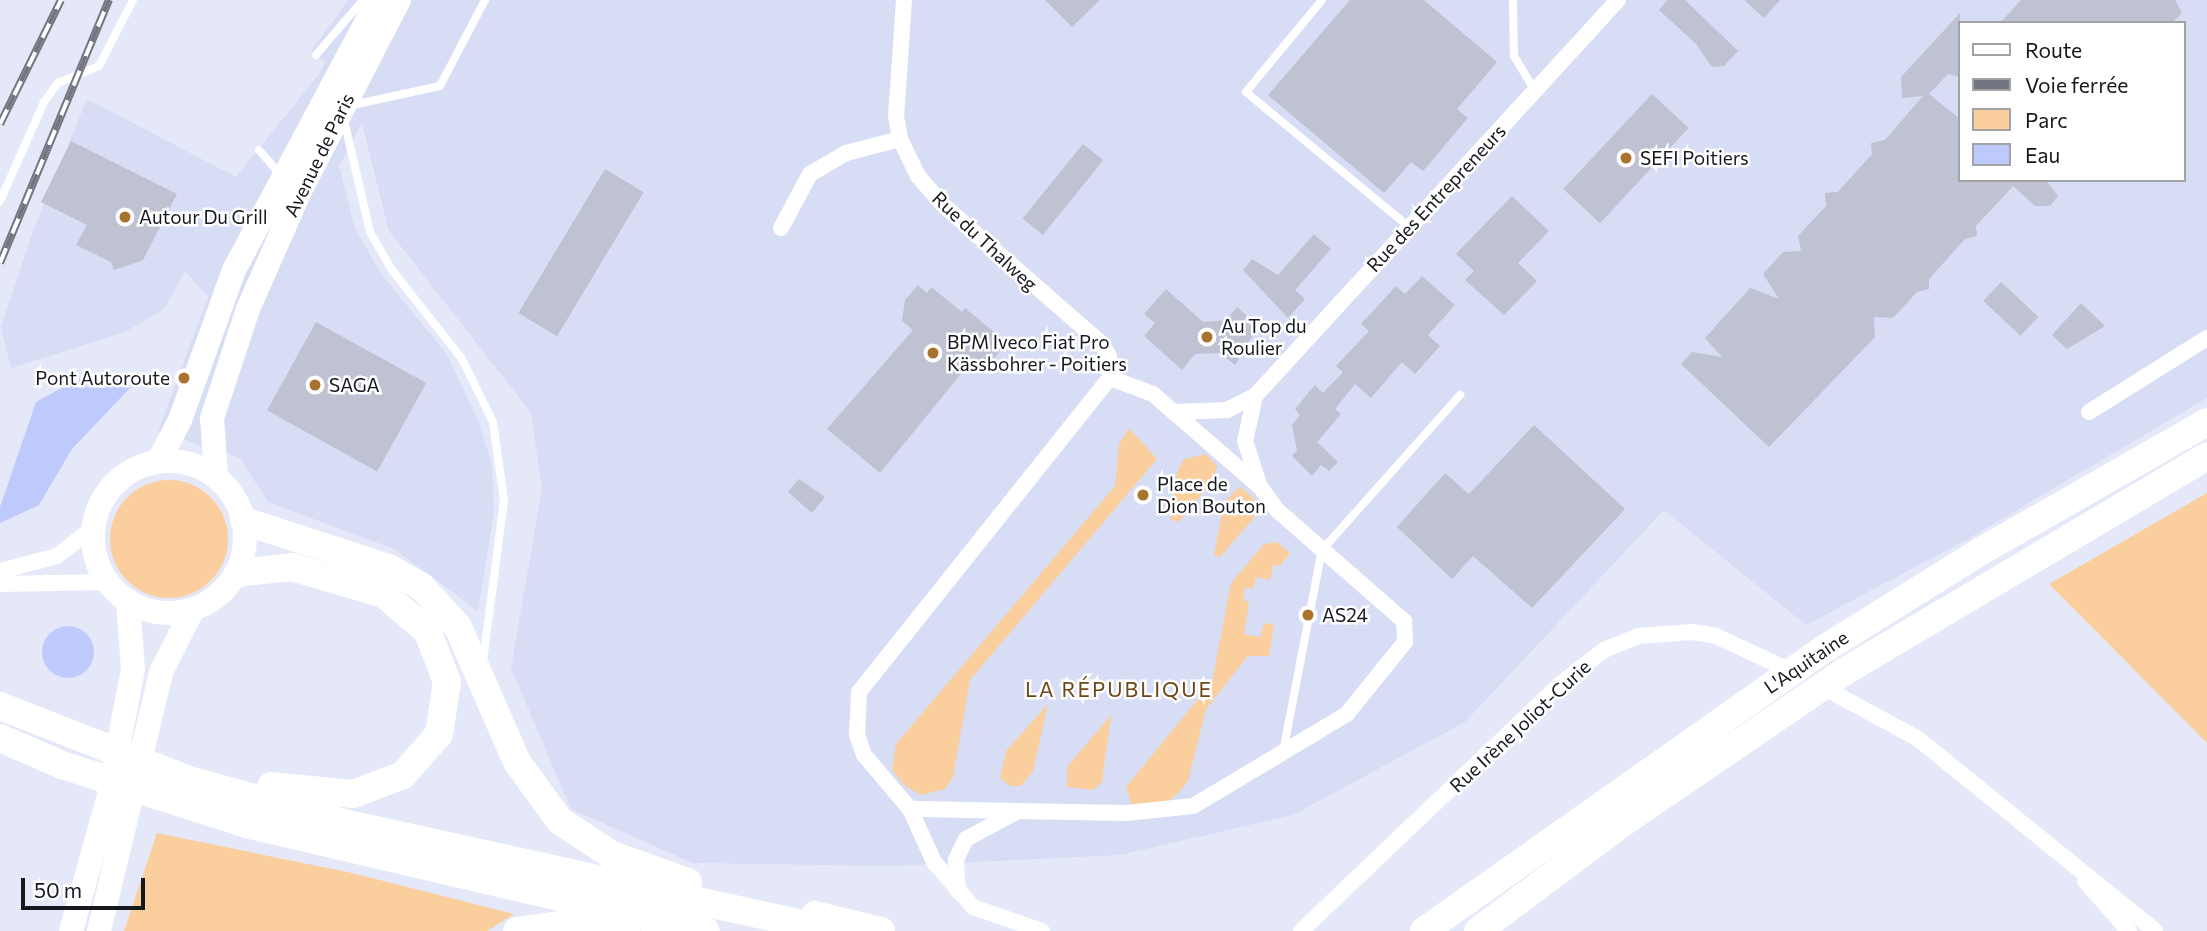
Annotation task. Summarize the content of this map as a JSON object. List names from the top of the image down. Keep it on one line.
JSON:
{"streets":{"highway":["L'Aquitaine"],"main road":["Avenue de Paris"],"street":["Rue des Entrepreneurs","Rue du Thalweg","Rue Irène Joliot-Curie"]},"districts":["LA RÉPUBLIQUE"],"places":["SEFI Poitiers","Autour Du Grill","Au Top du Roulier","BPM Iveco Fiat Pro Kässbohrer - Poitiers","Pont Autoroute","SAGA","Place de Dion Bouton","AS24"],"legend":["Route","Voie ferrée","Parc","Eau"],"scale_bar":"50 m"}
